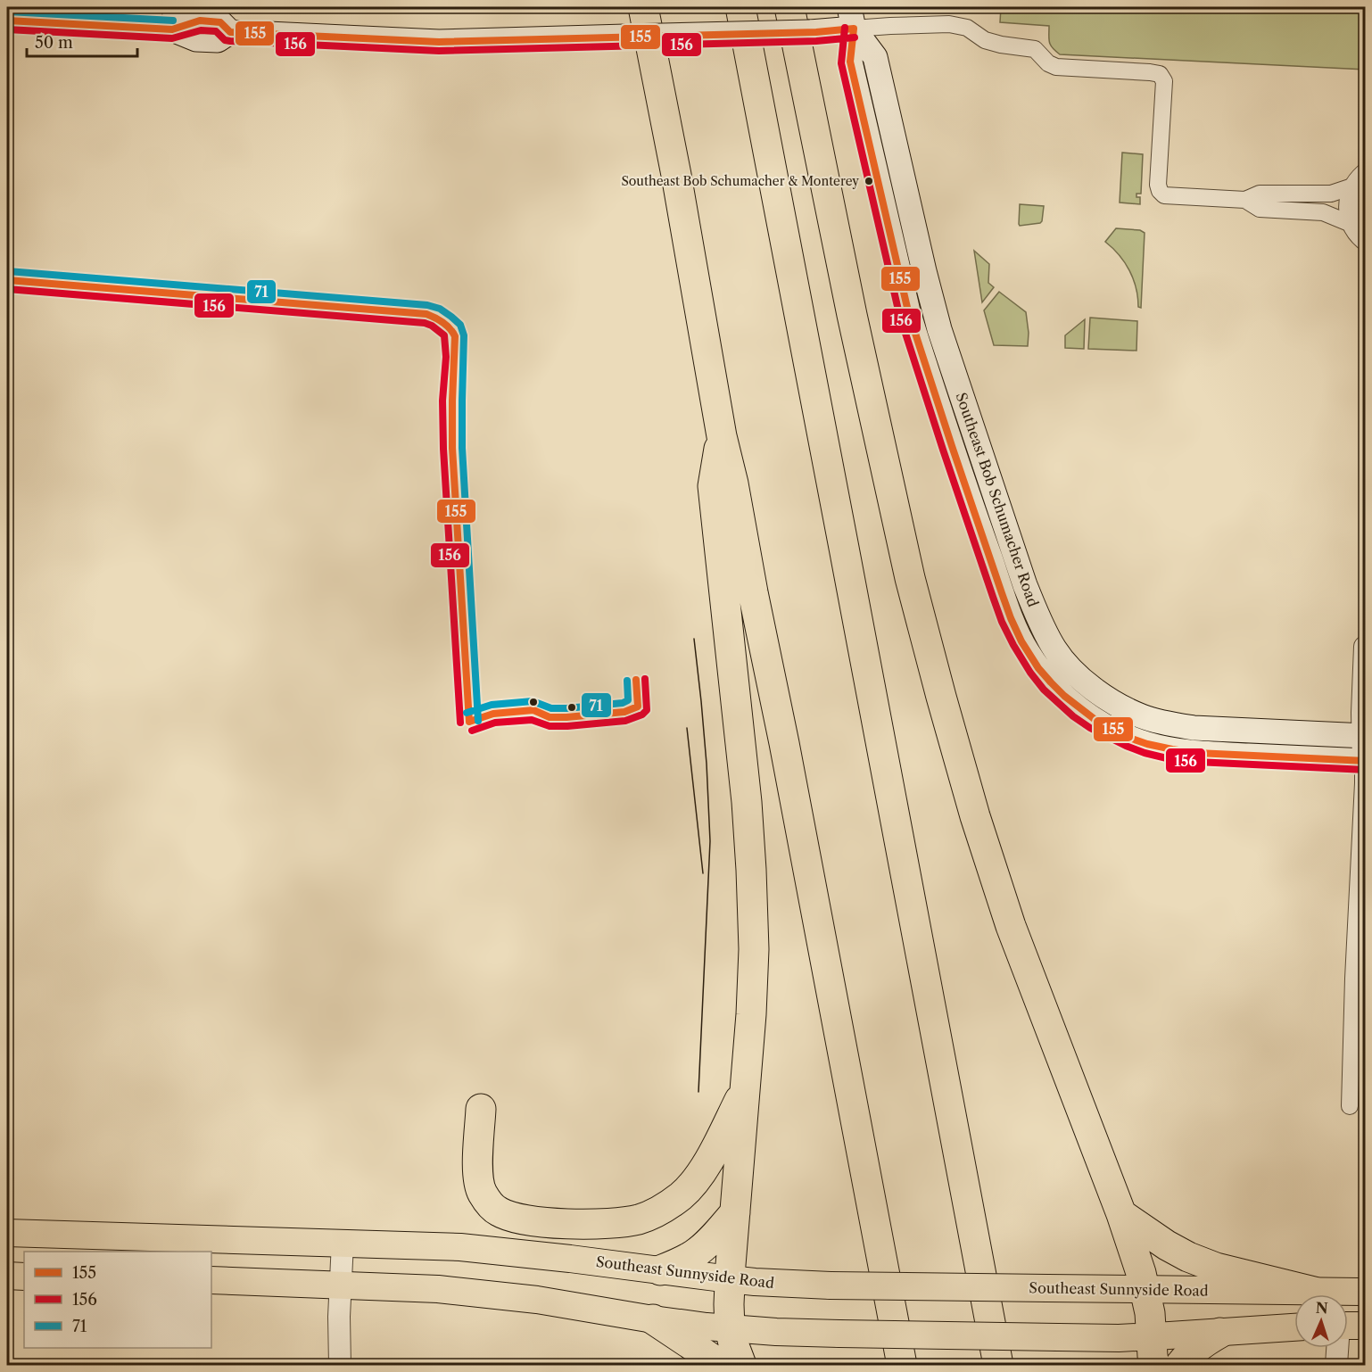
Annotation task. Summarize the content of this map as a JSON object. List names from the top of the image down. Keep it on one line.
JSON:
{"streets":{"main road":["Southeast Bob Schumacher Road","Southeast Sunnyside Road"]},"places":["Southeast Bob Schumacher & Monterey"],"lines":["transit line 71","transit line 155","transit line 156"],"legend":["155","156","71"],"scale_bar":"50 m","north":"top"}
